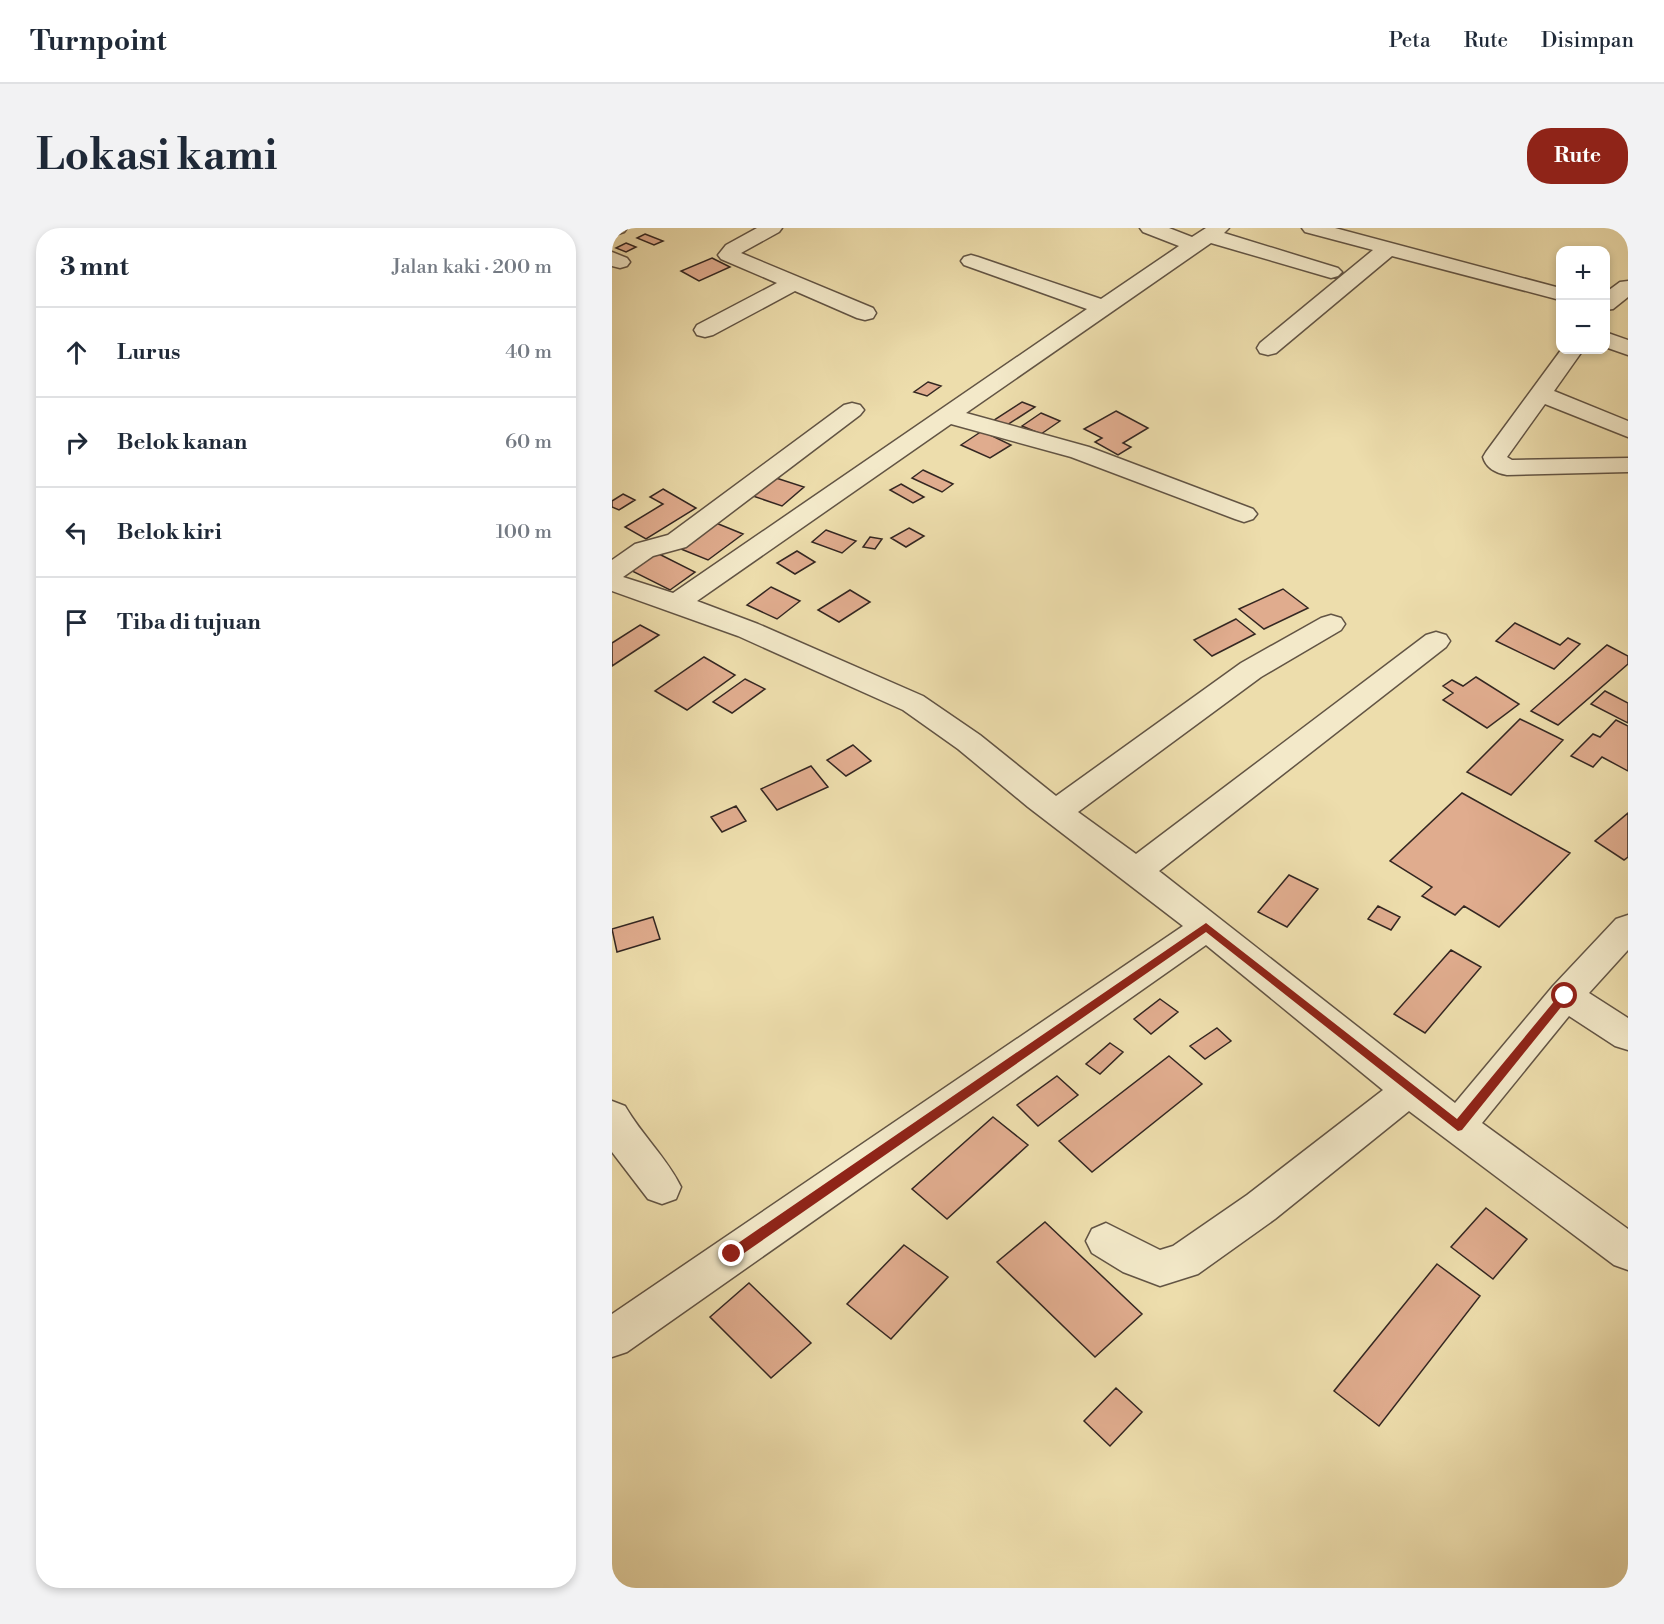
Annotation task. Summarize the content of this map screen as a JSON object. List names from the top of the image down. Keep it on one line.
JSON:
{"page":{"header":"Turnpoint","nav":["Peta","Rute","Disimpan"],"buttons":"Rute","title":"Lokasi kami","heading":["3 mnt","Jalan kaki · 200 m"],"map_buttons":["+","−"],"list":[["Lurus","40 m"],["Belok kanan","60 m"],["Belok kiri","100 m"],"Tiba di tujuan"]}}
